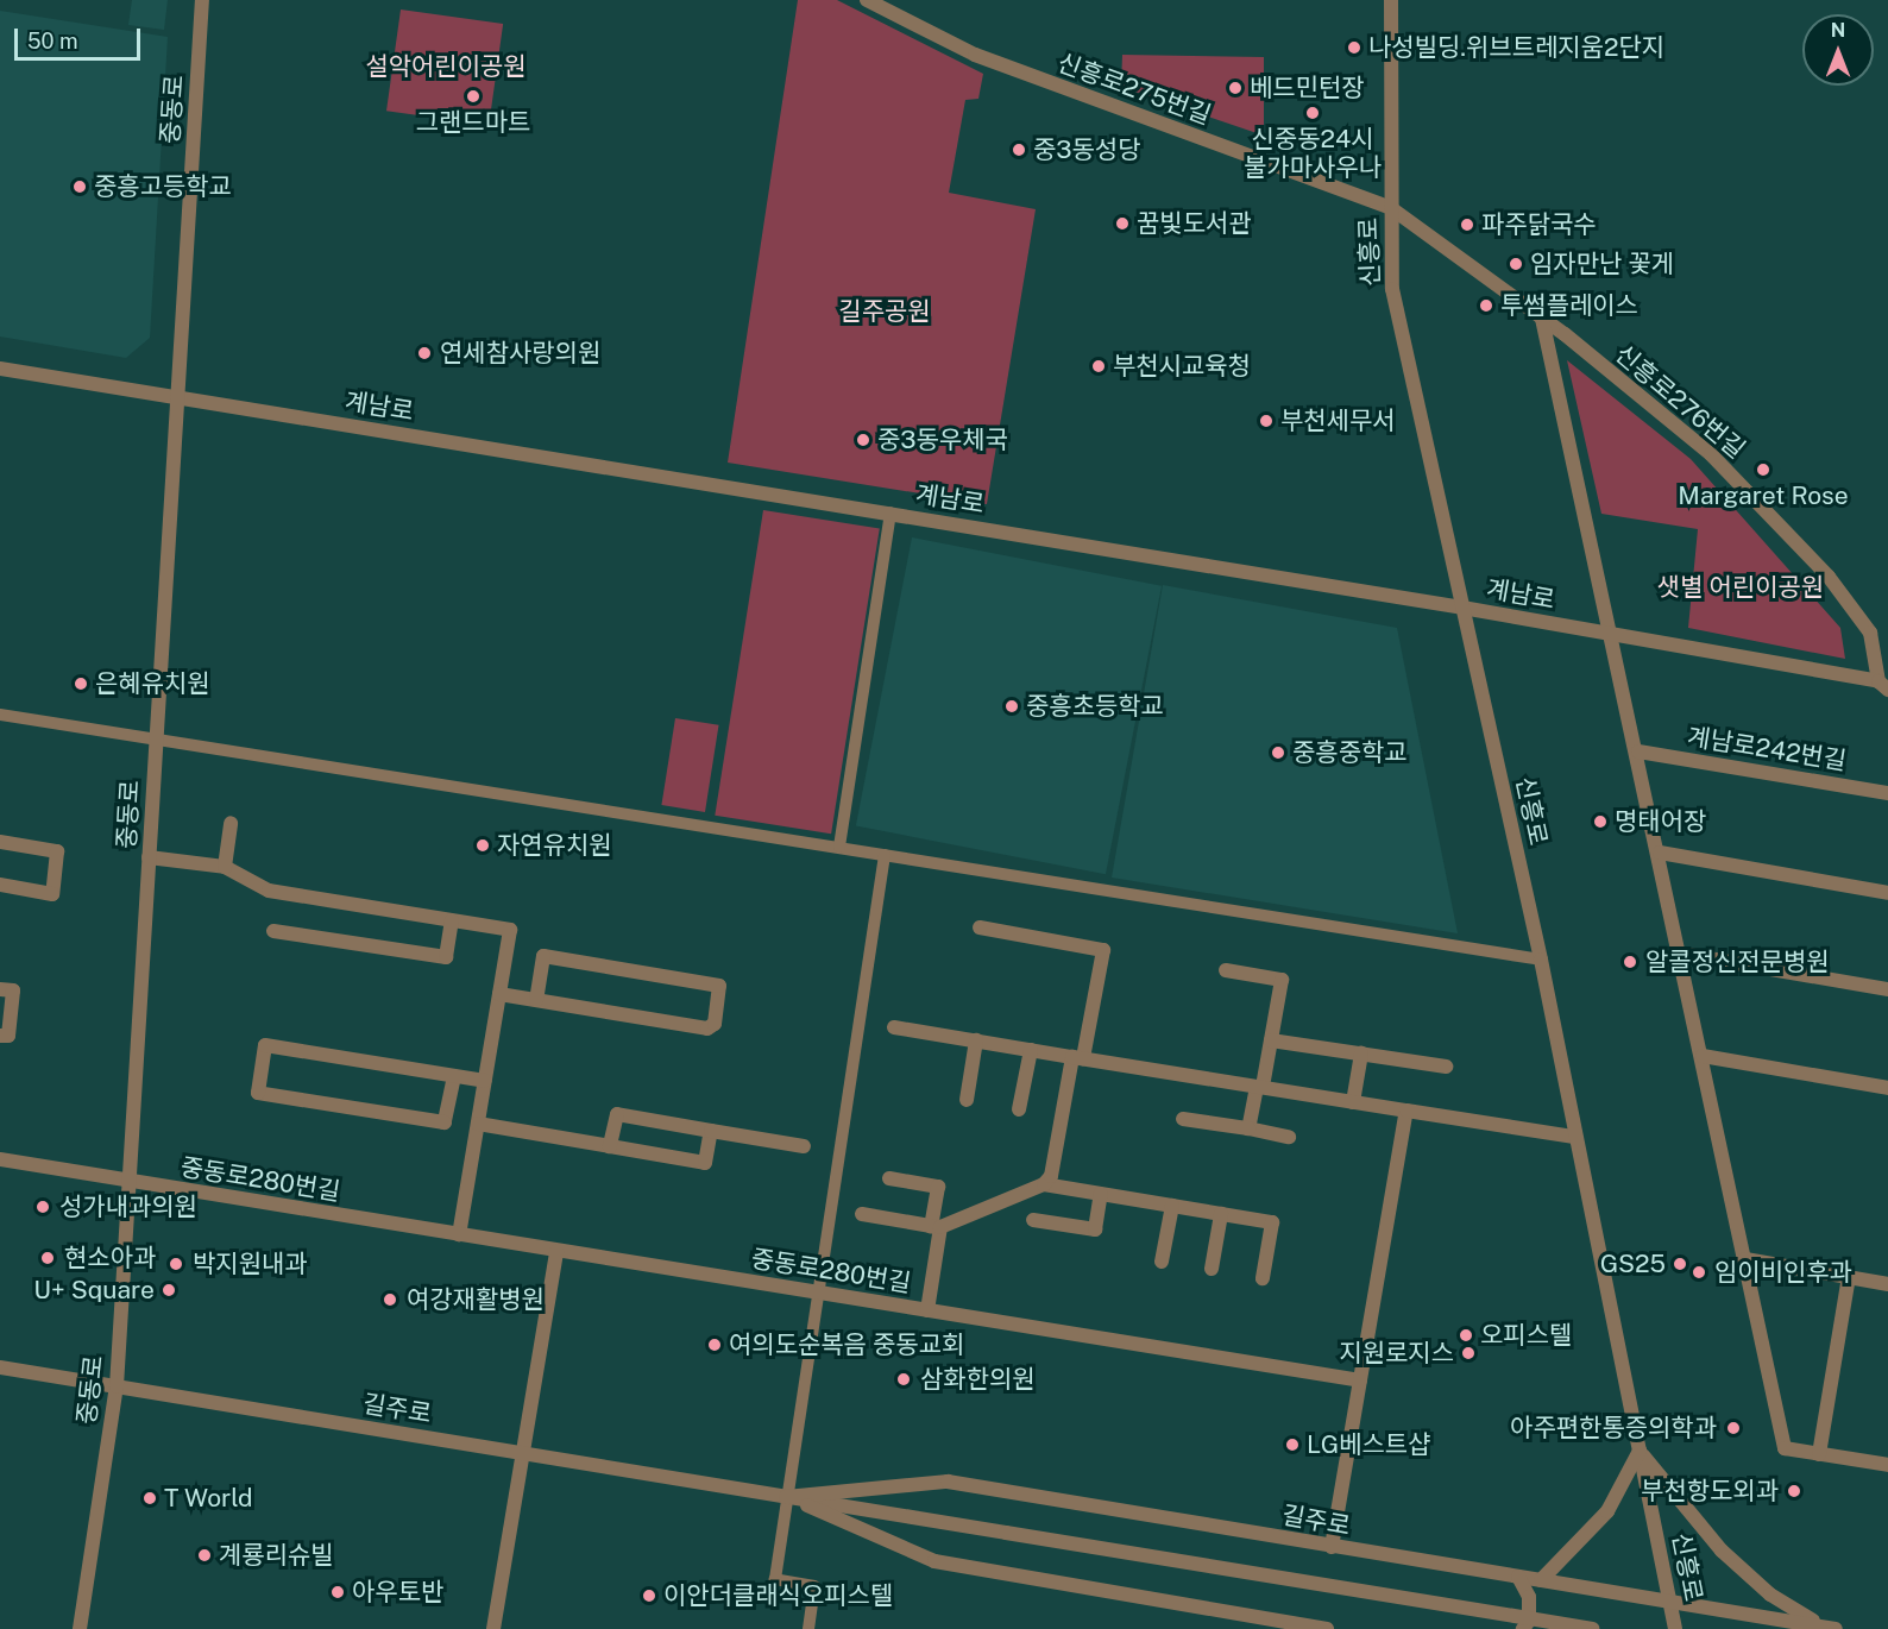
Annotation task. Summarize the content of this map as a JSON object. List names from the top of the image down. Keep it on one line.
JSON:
{"streets":{"street":["신흥로275번길","중동로","신흥로","신흥로276번길","계남로","계남로242번길","중동로280번길","길주로"]},"crossings":[["신흥로275번길","신흥로"],["신흥로275번길","신흥로276번길"],["중동로","계남로"],["중동로","중동로280번길"],["중동로","길주로"],["신흥로","신흥로276번길"],["신흥로","계남로"],["신흥로","길주로"],["신흥로276번길","계남로"]],"parks":["설악어린이공원","길주공원","샛별 어린이공원"],"places":["나성빌딩.위브트레지움2단지","베드민턴장","그랜드마트","신중동24시 불가마사우나","중3동성당","중흥고등학교","꿈빛도서관","파주닭국수","임자만난 꽃게","투썸플레이스","연세참사랑의원","부천시교육청","부천세무서","중3동우체국","Margaret Rose","은혜유치원","중흥초등학교","중흥중학교","명태어장","자연유치원","알콜정신전문병원","성가내과의원","현소아과","박지원내과","GS25","임이비인후과","U+ Square","여강재활병원","오피스텔","여의도순복음 중동교회","지원로지스","삼화한의원","아주편한통증의학과","LG베스트샵","부천항도외과","T World","계룡리슈빌","아우토반","이안더클래식오피스텔"],"scale_bar":"50 m","north":"top"}
